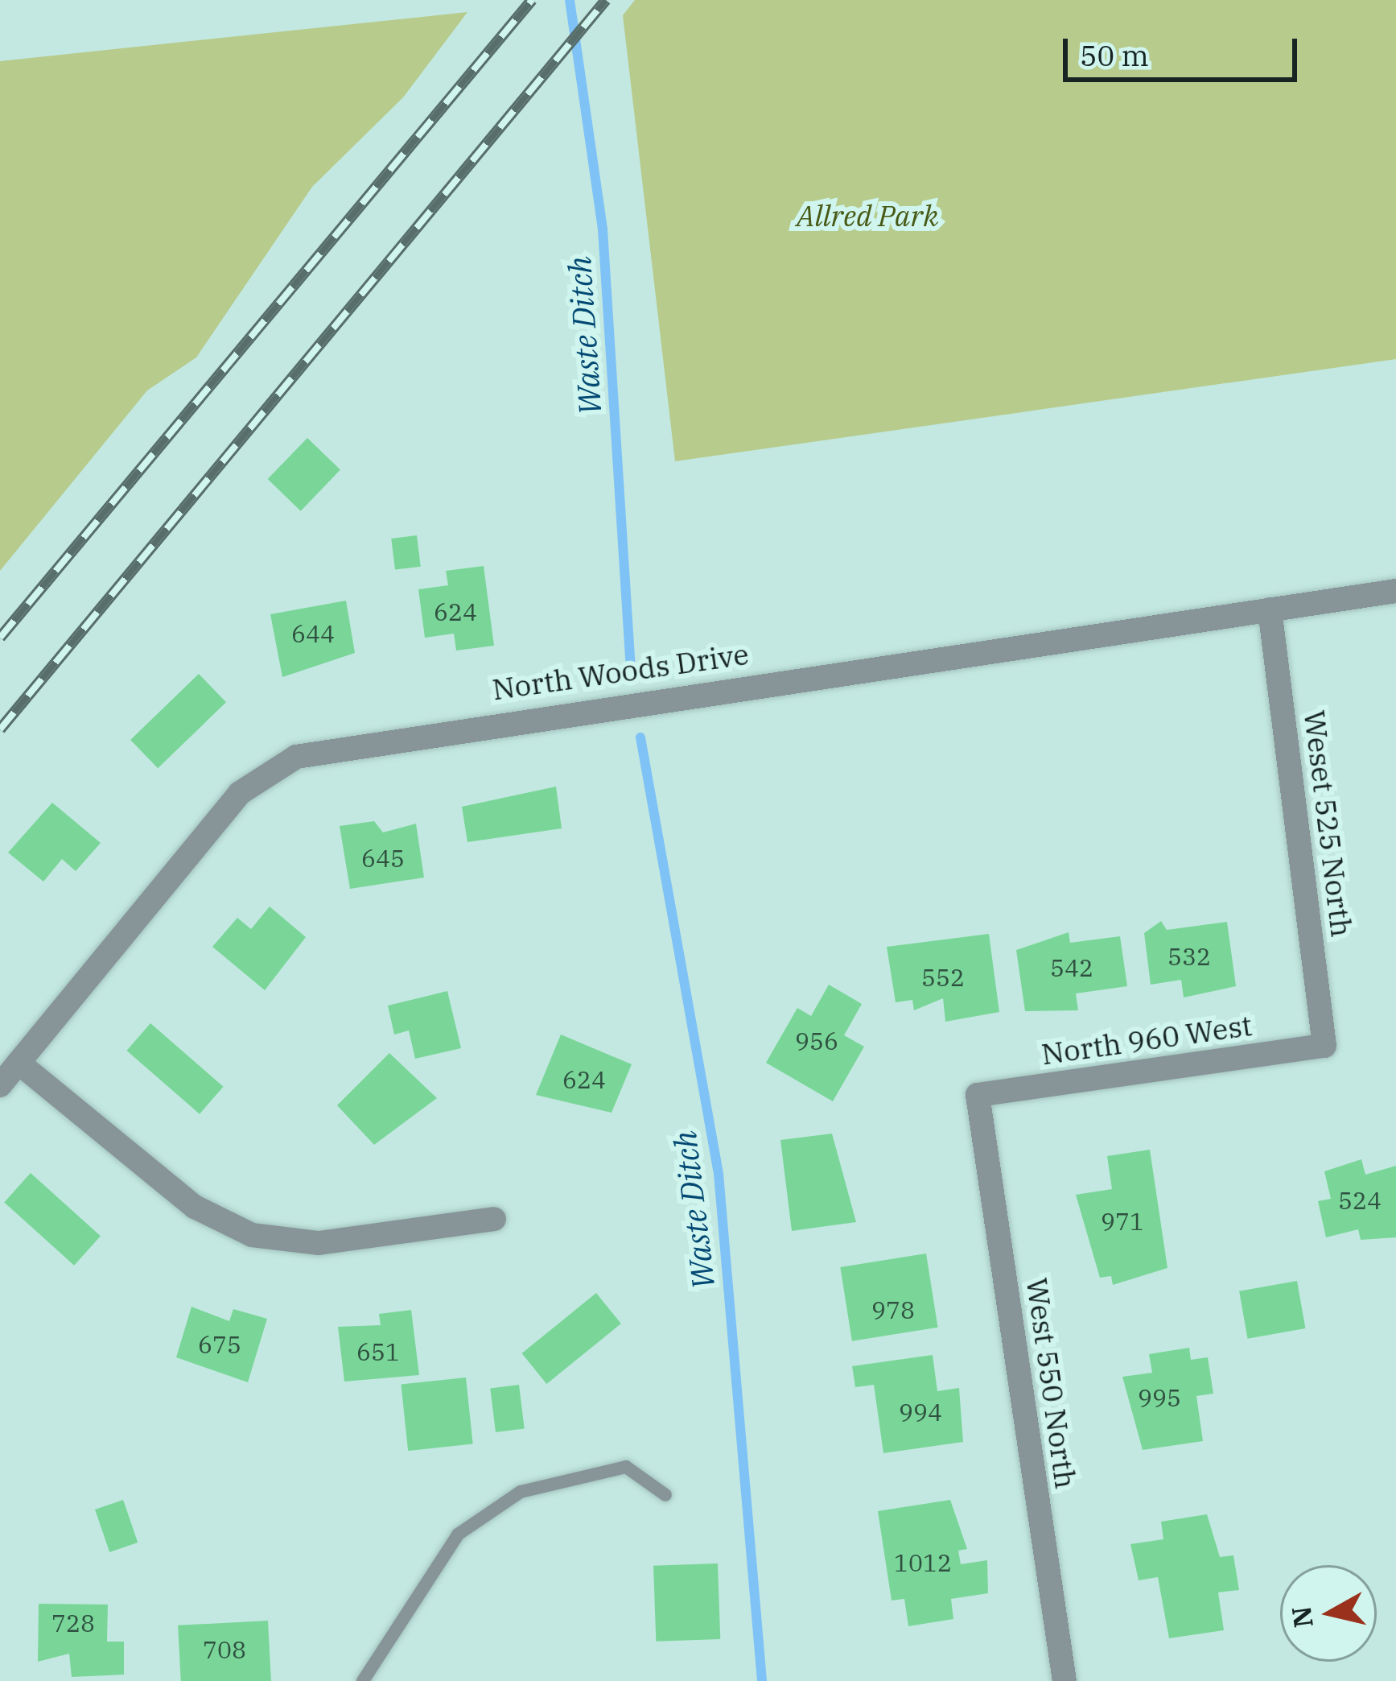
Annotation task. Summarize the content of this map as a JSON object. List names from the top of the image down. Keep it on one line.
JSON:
{"streets":{"street":["North Woods Drive","Weset 525 North","North 960 West","West 550 North"]},"crossings":[["North Woods Drive","Weset 525 North"],["Weset 525 North","North 960 West"],["North 960 West","West 550 North"]],"water":["Waste Ditch"],"parks":["Allred Park"],"house_numbers":["624","644","645","532","542","552","956","624","524","971","978","675","651","995","994","1012","728","708"],"scale_bar":"50 m","north":"left"}
